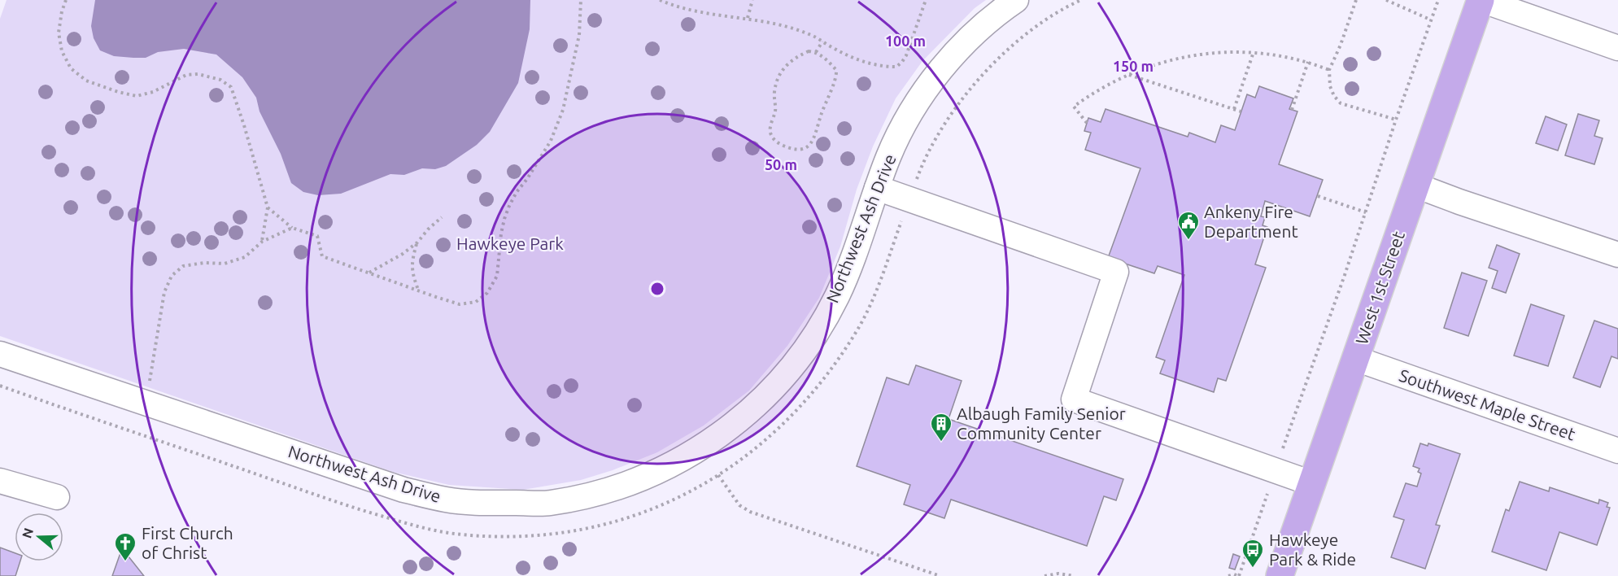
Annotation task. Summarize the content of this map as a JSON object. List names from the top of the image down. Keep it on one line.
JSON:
{"streets":{"main road":["West 1st Street"],"street":["Northwest Ash Drive","Southwest Maple Street"]},"crossings":[["West 1st Street","Southwest Maple Street"]],"parks":["Hawkeye Park"],"places":{"public building":["Ankeny Fire Department"],"building":["Albaugh Family Senior Community Center"],"church":["First Church of Christ"],"bus stop":["Hawkeye Park & Ride"]},"north":"left","rings":["100 m","150 m","50 m"]}
